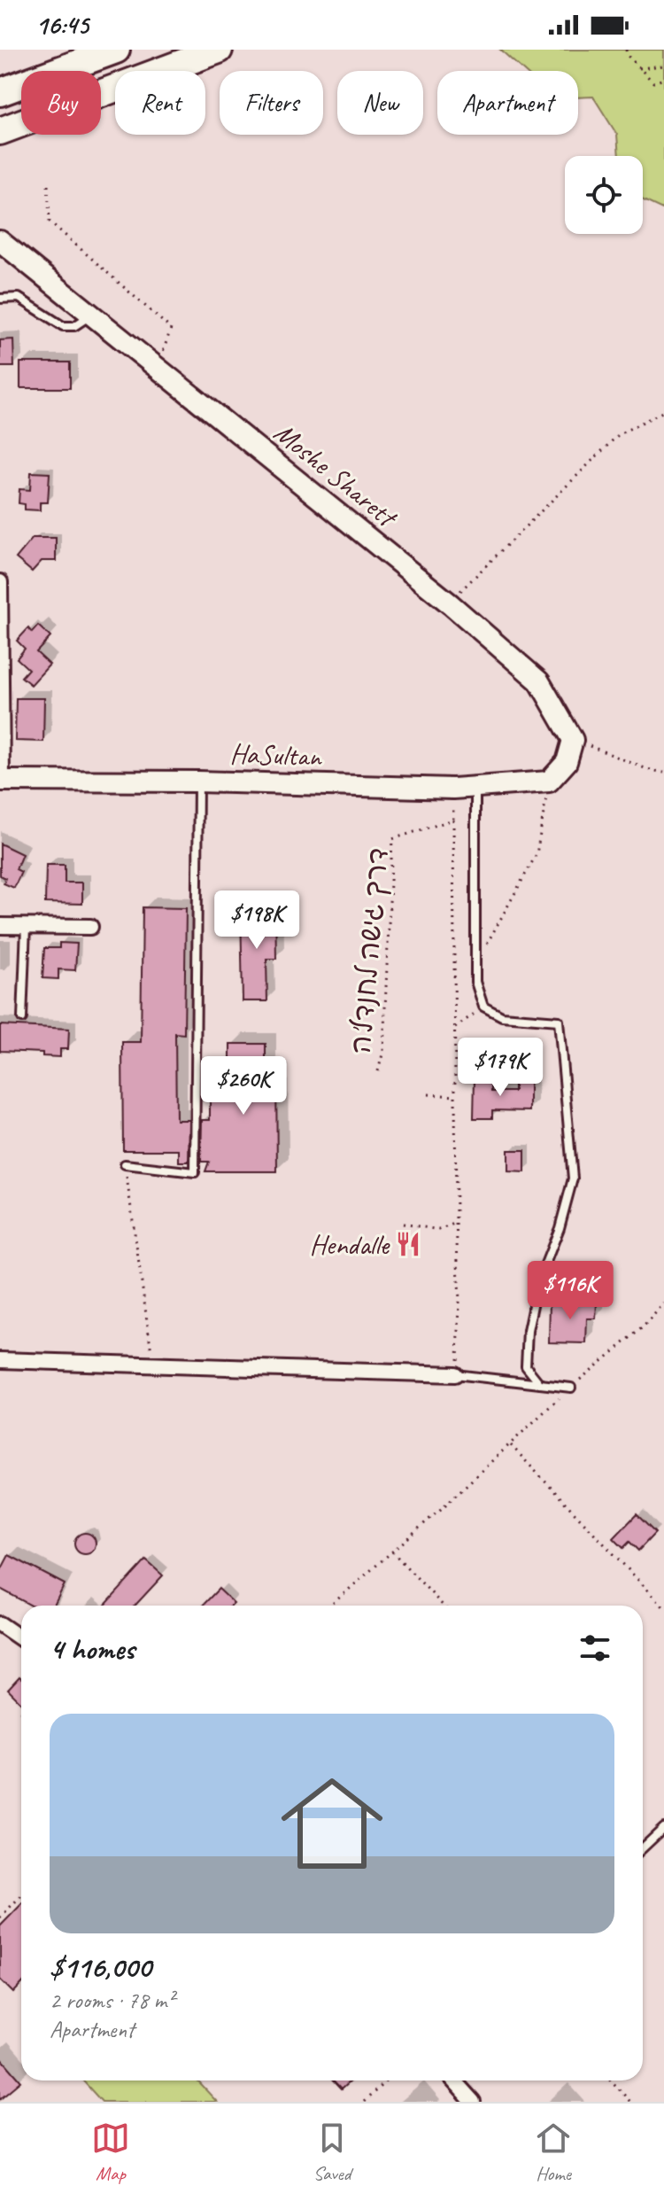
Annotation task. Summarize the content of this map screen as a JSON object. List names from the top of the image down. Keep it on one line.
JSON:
{"streets":{"street":["Moshe Sharett","HaSultan"],"path":["דרך גישה לחנדל'ה"]},"places":{"restaurant":["Hendalle"]},"page":{"status":"16:45","chip":["Buy","Rent","Filters","New","Apartment"],"price":["$198K","$179K","$260K","$116K"],"heading":"4 homes","list":[{"name":"$116,000","note":"2 rooms · 78 m² · Apartment"}],"tabs":["Map","Saved","Home"]}}
